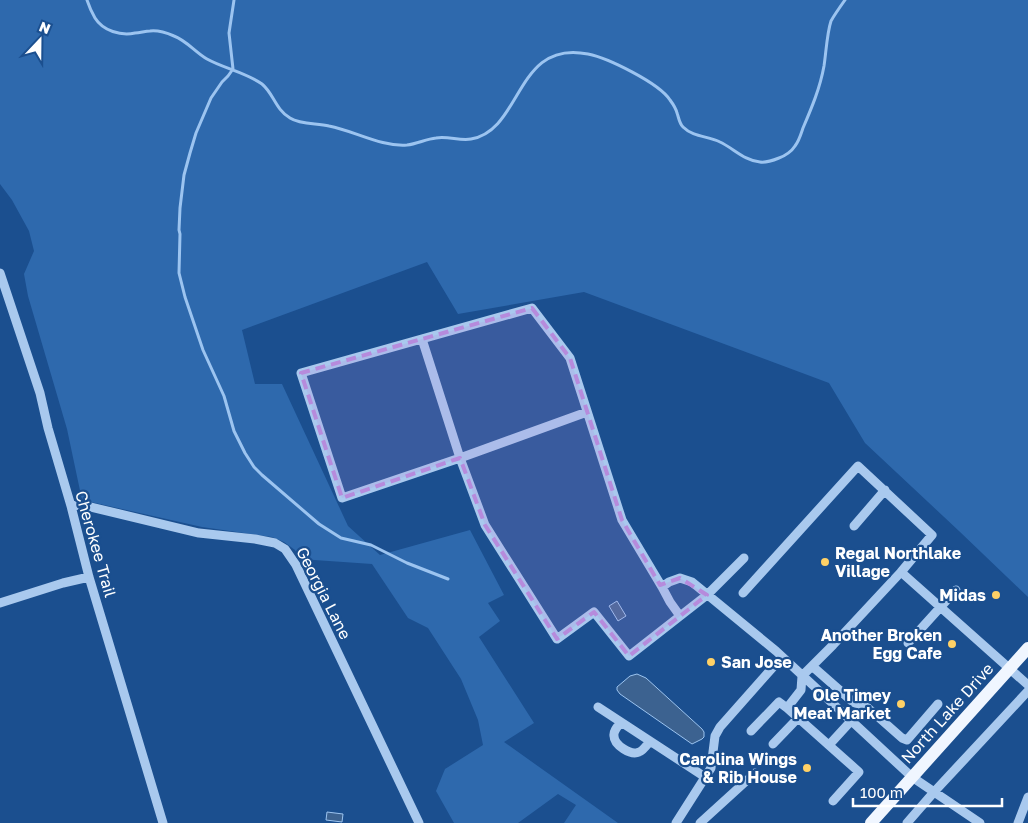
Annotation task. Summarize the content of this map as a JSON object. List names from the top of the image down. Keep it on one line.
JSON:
{"streets":{"main road":["North Lake Drive"],"street":["Cherokee Trail","Georgia Lane"]},"crossings":[["Cherokee Trail","Georgia Lane"]],"places":["Regal Northlake Village","Midas","Another Broken Egg Cafe","San Jose","Ole Timey Meat Market","Carolina Wings & Rib House"],"scale_bar":"100 m","north":"top"}
